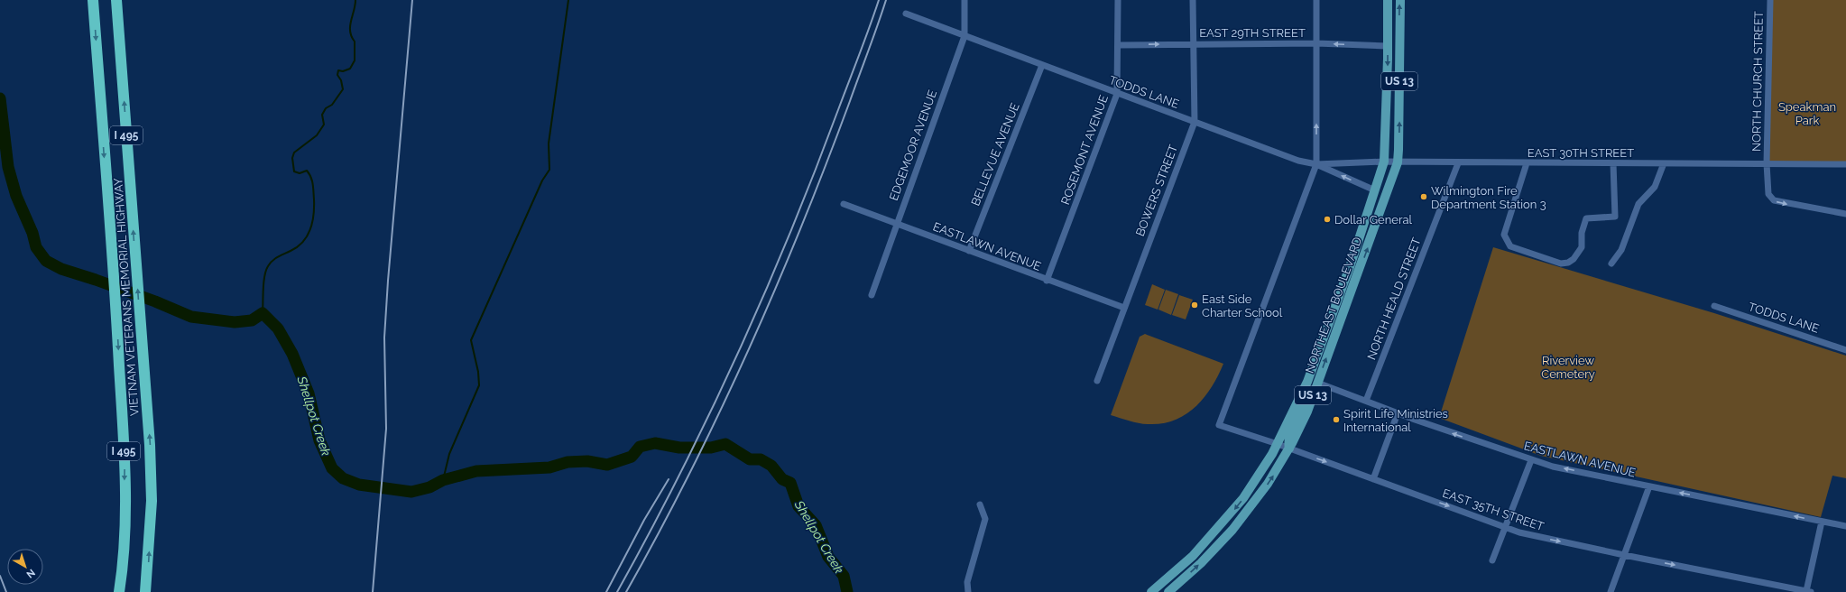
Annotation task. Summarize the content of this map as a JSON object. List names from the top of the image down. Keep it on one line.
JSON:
{"streets":{"highway":["I 495","VIETNAM VETERANS MEMORIAL HIGHWAY"],"main road":["US 13","NORTHEAST BOULEVARD"],"street":["EAST 29TH STREET","NORTH CHURCH STREET","TODDS LANE","EDGEMOOR AVENUE","ROSEMONT AVENUE","EAST 30TH STREET","BELLEVUE AVENUE","BOWERS STREET","EASTLAWN AVENUE","NORTH HEALD STREET","EAST 35TH STREET"]},"crossings":[["EAST 29TH STREET","US 13"],["EAST 29TH STREET","ROSEMONT AVENUE"],["EAST 29TH STREET","BOWERS STREET"],["US 13","TODDS LANE"],["US 13","EAST 30TH STREET"],["US 13","EAST 35TH STREET"],["NORTH CHURCH STREET","EAST 30TH STREET"],["TODDS LANE","EDGEMOOR AVENUE"],["TODDS LANE","ROSEMONT AVENUE"],["TODDS LANE","EAST 30TH STREET"],["TODDS LANE","BELLEVUE AVENUE"],["TODDS LANE","BOWERS STREET"],["TODDS LANE","EAST 35TH STREET"],["EDGEMOOR AVENUE","EASTLAWN AVENUE"],["ROSEMONT AVENUE","EASTLAWN AVENUE"],["EAST 30TH STREET","NORTH HEALD STREET"],["EAST 30TH STREET","NORTHEAST BOULEVARD"],["EAST 30TH STREET","EAST 35TH STREET"],["BELLEVUE AVENUE","EASTLAWN AVENUE"],["BOWERS STREET","EASTLAWN AVENUE"],["EASTLAWN AVENUE","NORTH HEALD STREET"],["EASTLAWN AVENUE","NORTHEAST BOULEVARD"],["NORTHEAST BOULEVARD","EAST 35TH STREET"]],"one_way":["EASTLAWN AVENUE","EAST 35TH STREET"],"water":["Shellpot Creek"],"parks":["Speakman Park","Riverview Cemetery"],"places":["Wilmington Fire Department Station 3","Dollar General","East Side Charter School","Spirit Life Ministries International"],"north":"bottom right"}
